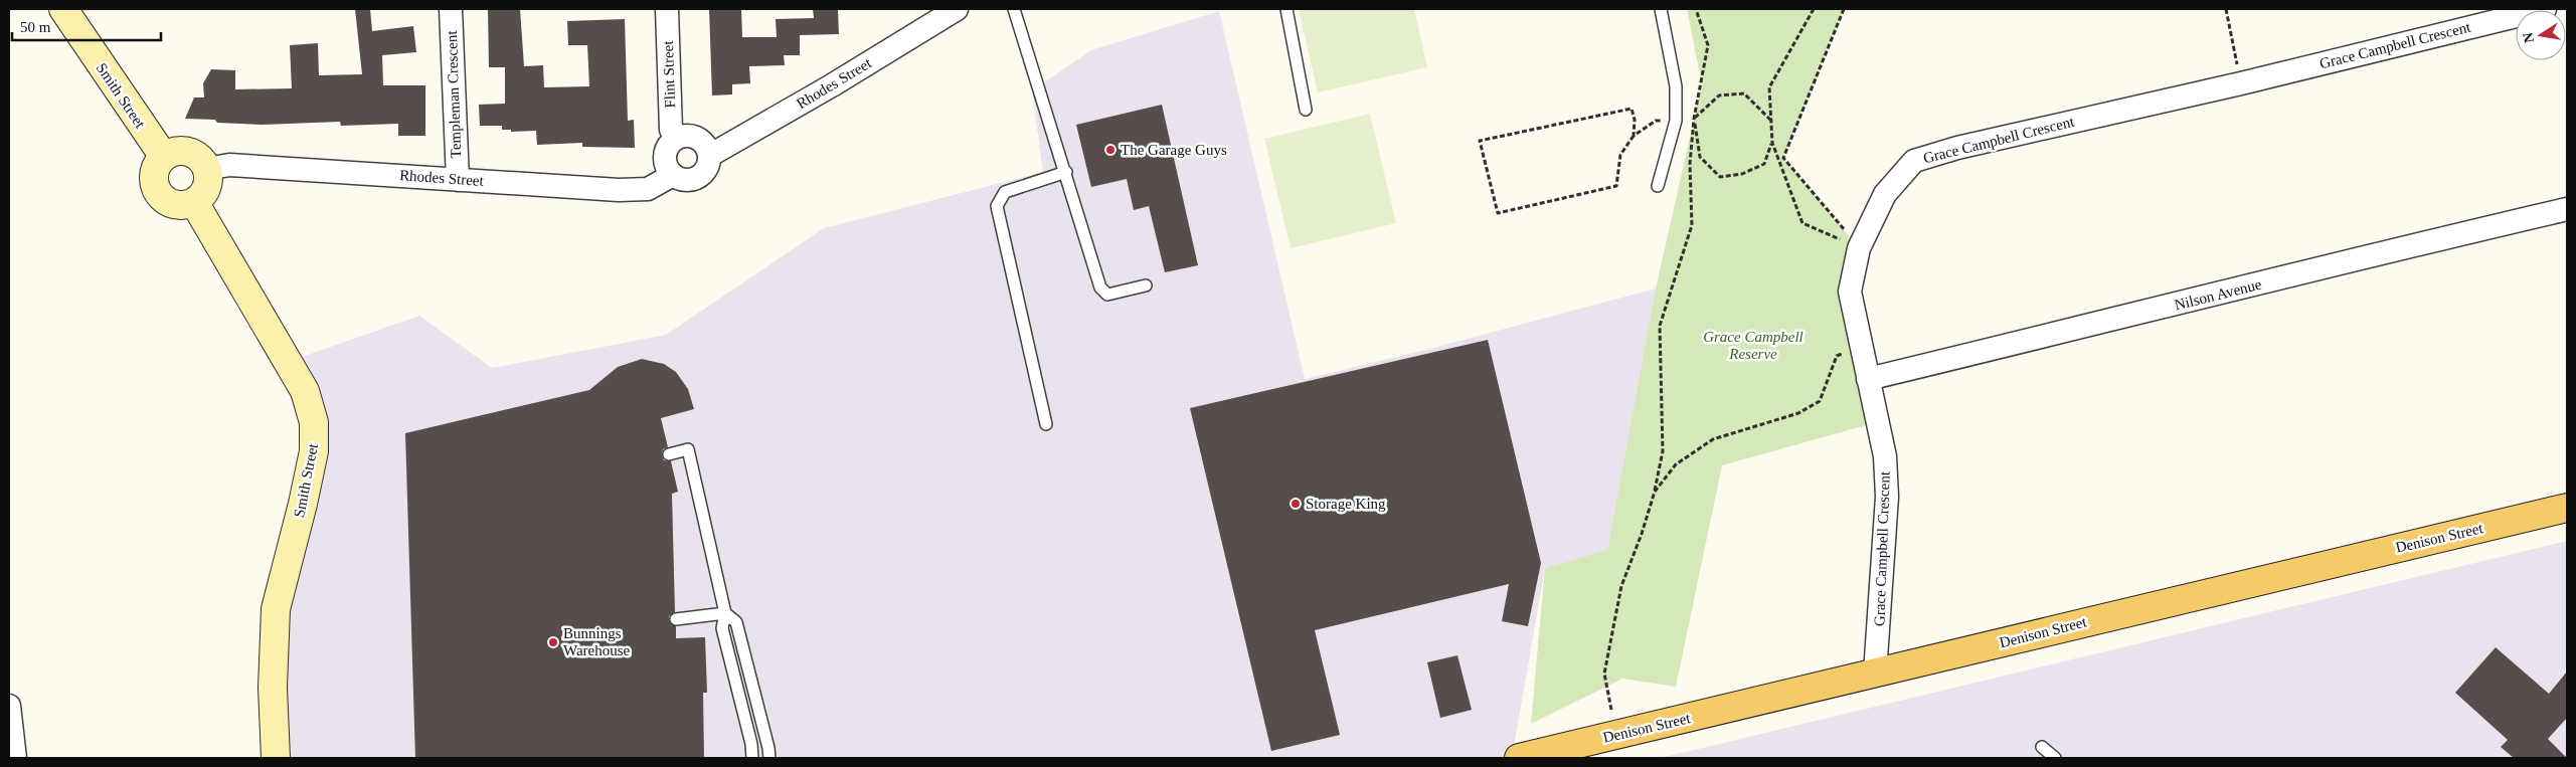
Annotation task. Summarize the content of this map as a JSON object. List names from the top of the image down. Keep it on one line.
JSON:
{"streets":{"main road":["Denison Street"],"street":["Grace Campbell Crescent","Flint Street","Rhodes Street","Templeman Crescent","Smith Street","Nilson Avenue"]},"crossings":[["Grace Campbell Crescent","Nilson Avenue"],["Grace Campbell Crescent","Denison Street"],["Flint Street","Rhodes Street"],["Rhodes Street","Templeman Crescent"],["Rhodes Street","Smith Street"]],"parks":["Grace Campbell Reserve"],"places":["The Garage Guys","Storage King","Bunnings Warehouse"],"scale_bar":"50 m","north":"left"}
